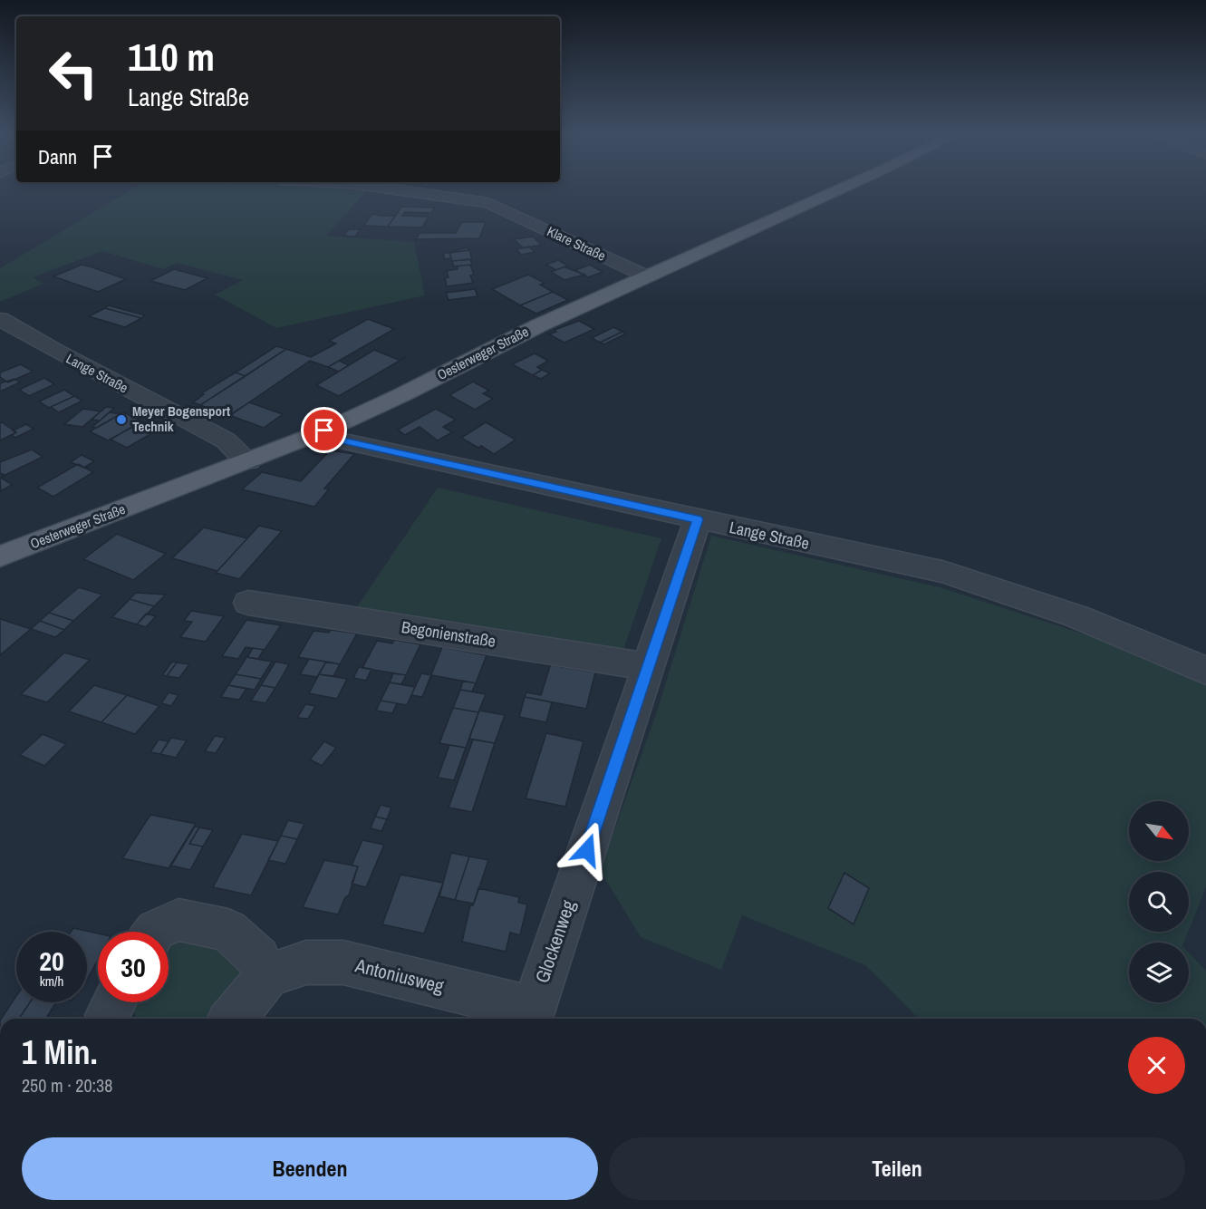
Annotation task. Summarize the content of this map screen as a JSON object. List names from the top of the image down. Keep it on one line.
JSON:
{"streets":{"main road":["Oesterweger Straße"],"street":["Klare Straße","Lange Straße","Begonienstraße","Glockenweg","Antoniusweg"]},"crossings":[["Klare Straße","Oesterweger Straße"],["Oesterweger Straße","Lange Straße"],["Lange Straße","Glockenweg"],["Begonienstraße","Glockenweg"],["Glockenweg","Antoniusweg"]],"places":["Meyer Bogensport Technik"],"north":"bottom right","page":{"turn":["110 m","Lange Straße"],"then":"Dann","speed":"20 km/h","limit":"30","heading":["1 Min.","250 m · 20:38"],"buttons":["Beenden","Teilen"]}}
